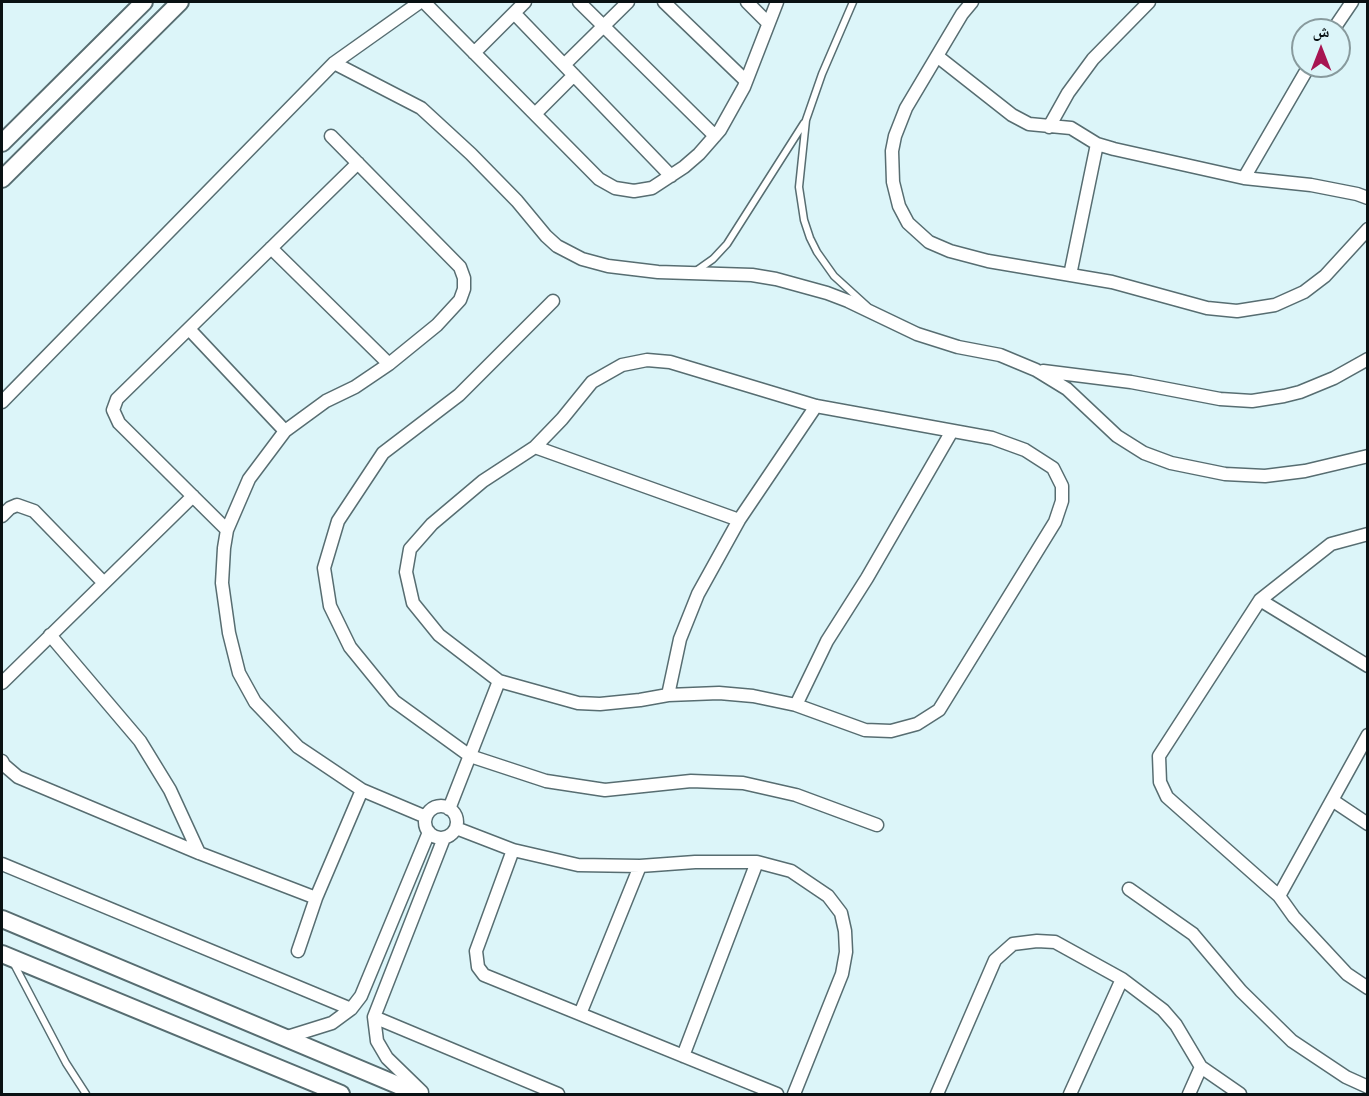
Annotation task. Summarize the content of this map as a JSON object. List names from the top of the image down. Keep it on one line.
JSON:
{"north":"top"}
